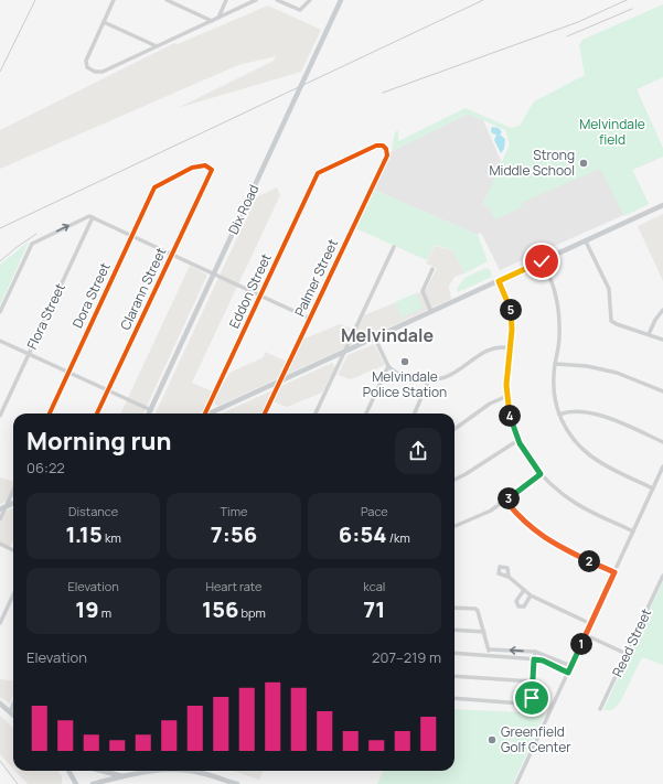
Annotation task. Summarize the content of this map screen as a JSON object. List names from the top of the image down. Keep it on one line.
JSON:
{"streets":{"main road":["Dix Road"],"street":["Palmer Street","Clarann Street","Eddon Street","Dora Street","Flora Street","Reed Street"]},"crossings":[["Palmer Street","Eddon Street"],["Clarann Street","Dora Street"]],"districts":["Melvindale"],"parks":["Melvindale field"],"places":["Strong Middle School","Melvindale Police Station","Greenfield Golf Center"],"page":{"pins":["5","4","3","2","1"],"heading":["Morning run","06:22"],"stats":[["Distance","1.15 km"],["Time","7:56"],["Pace","6:54 /km"],["Elevation","19 m"],["Heart rate","156 bpm"],["kcal","71"]],"chart":["Elevation","207–219 m"]}}
